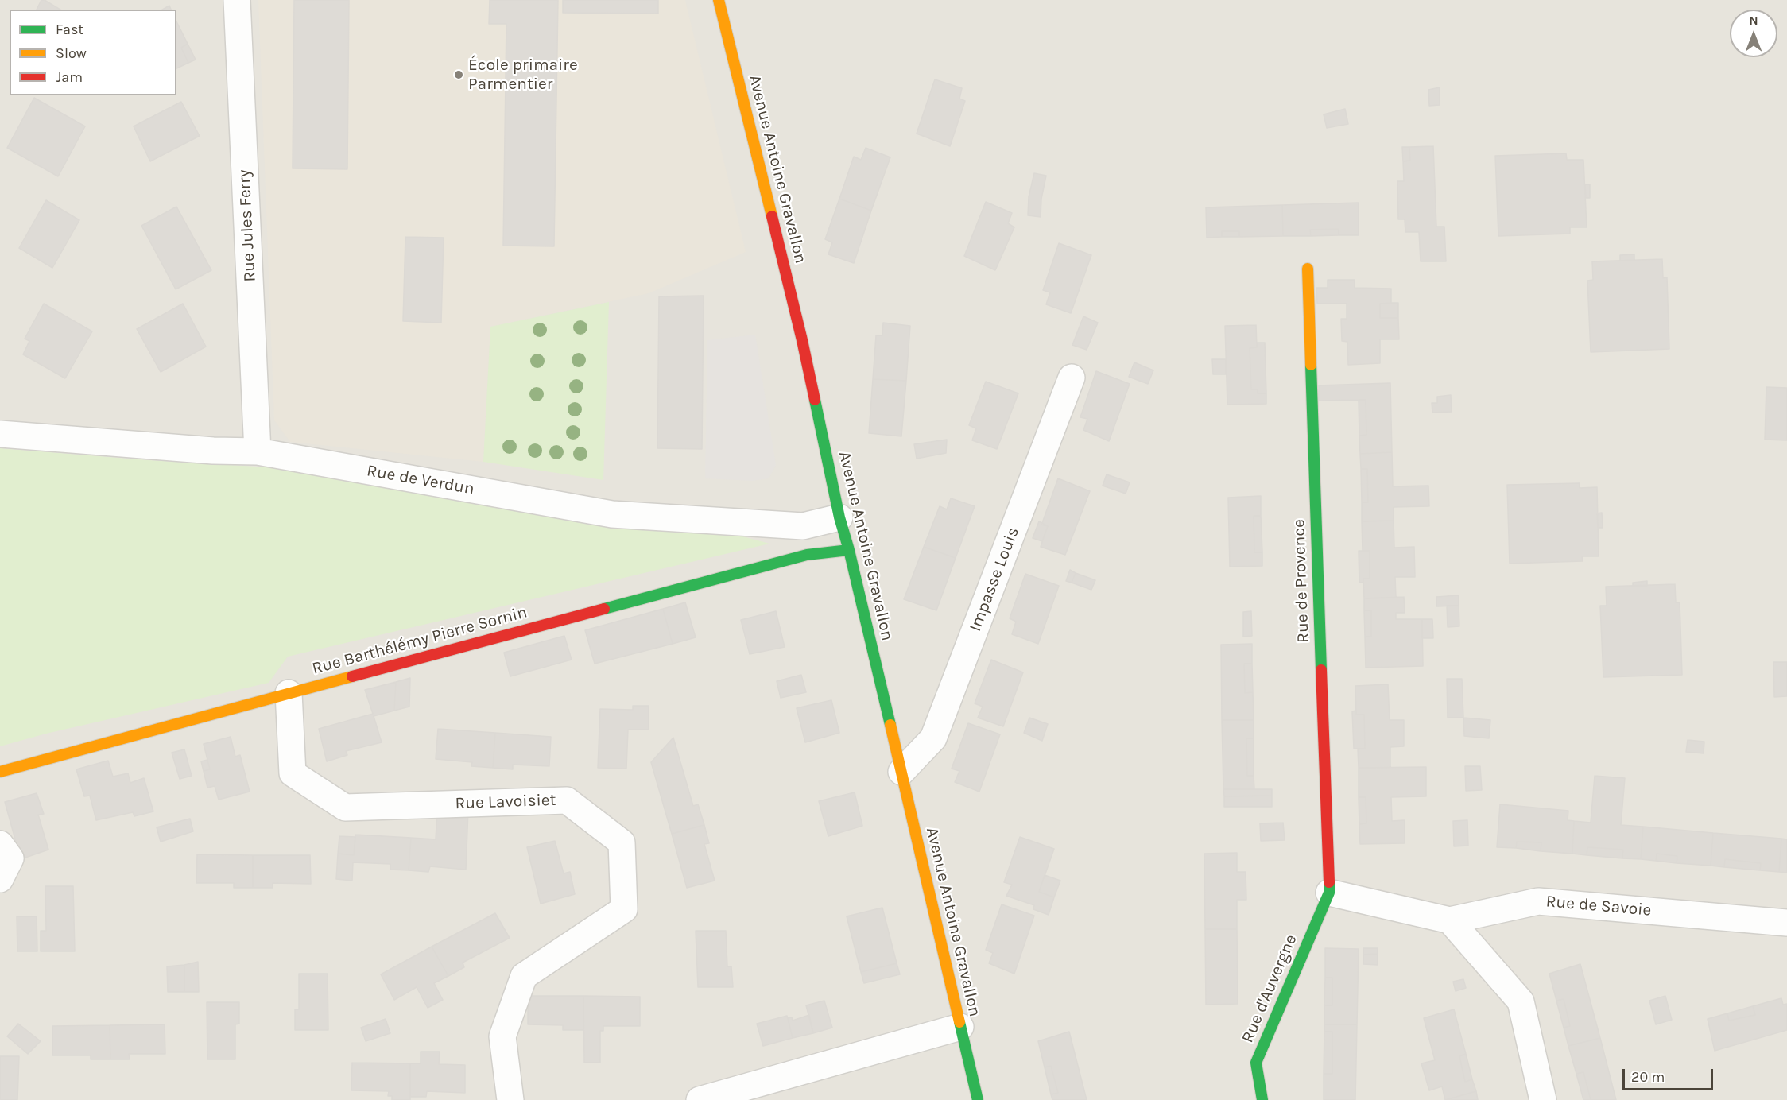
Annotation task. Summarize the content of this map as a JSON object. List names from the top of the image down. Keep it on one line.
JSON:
{"streets":{"street":["Avenue Antoine Gravallon","Rue Jules Ferry","Rue de Verdun","Impasse Louis","Rue de Provence","Rue Barthélémy Pierre Sornin","Rue Lavoisiet","Rue de Savoie","Rue d'Auvergne"]},"crossings":[["Avenue Antoine Gravallon","Rue de Verdun"],["Avenue Antoine Gravallon","Impasse Louis"],["Avenue Antoine Gravallon","Rue Barthélémy Pierre Sornin"],["Rue Jules Ferry","Rue de Verdun"],["Rue de Provence","Rue de Savoie"],["Rue de Provence","Rue d'Auvergne"],["Rue Barthélémy Pierre Sornin","Rue Lavoisiet"],["Rue de Savoie","Rue d'Auvergne"]],"places":["École primaire Parmentier"],"legend":["Fast","Slow","Jam"],"scale_bar":"20 m","north":"top"}
